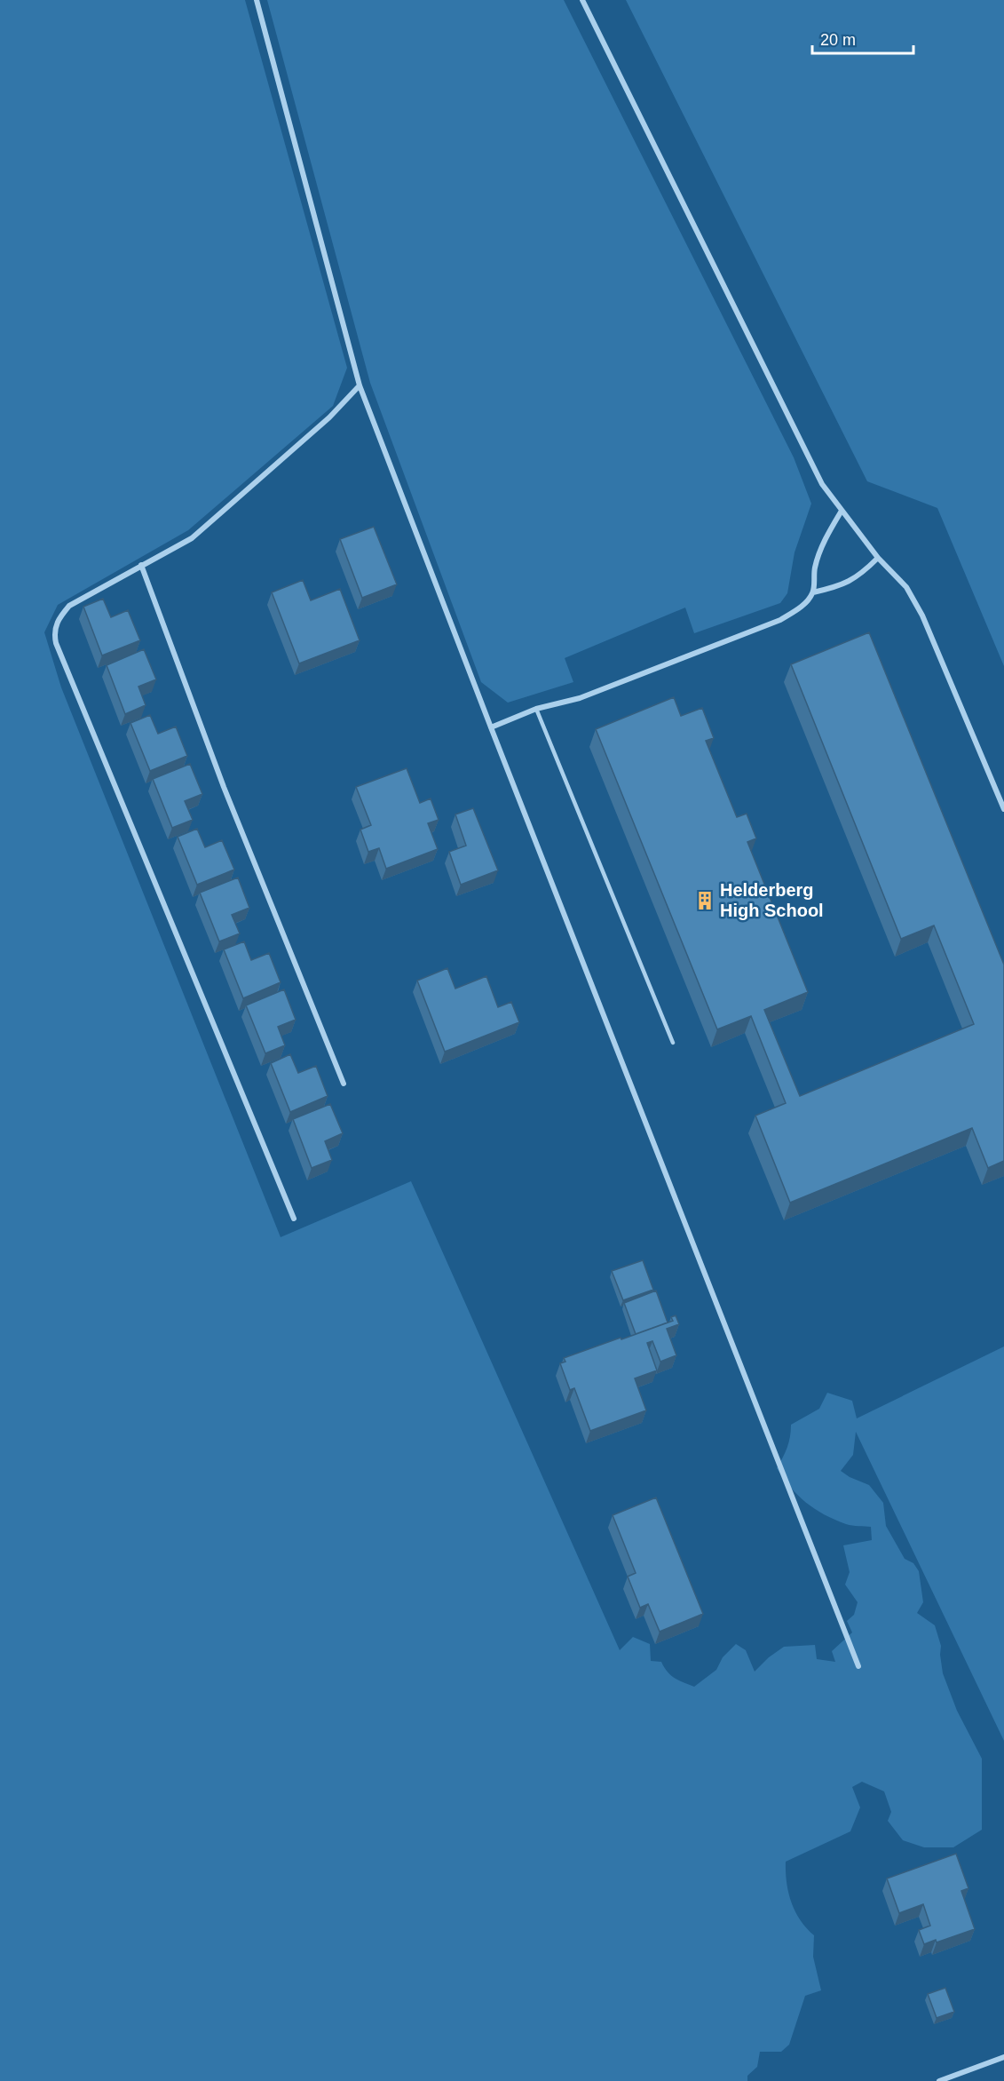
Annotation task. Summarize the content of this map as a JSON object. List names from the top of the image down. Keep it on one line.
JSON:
{"places":{"building":["Helderberg High School"]},"scale_bar":"20 m"}
